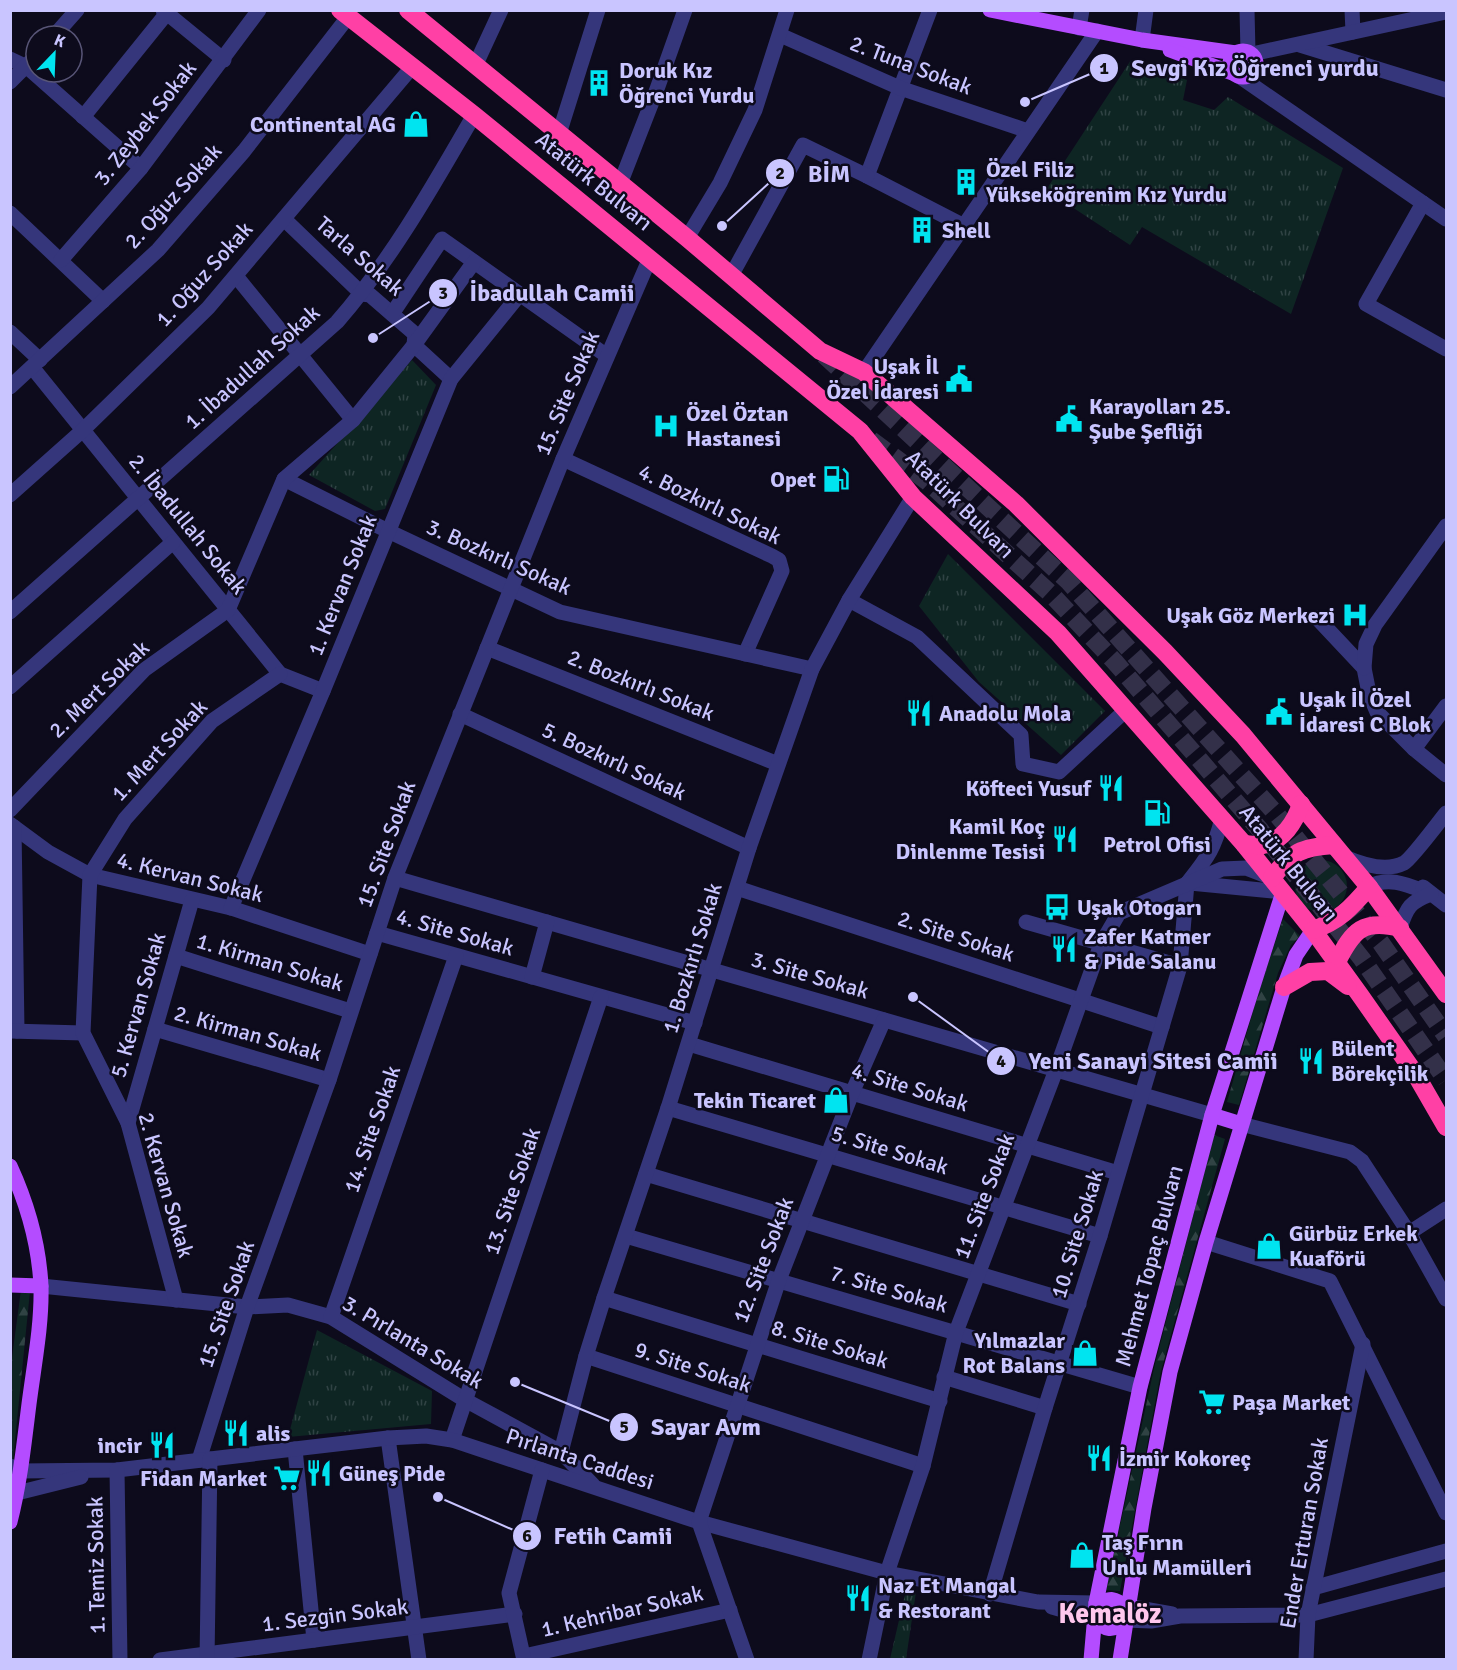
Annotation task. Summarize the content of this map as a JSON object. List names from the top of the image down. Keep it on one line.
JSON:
{"streets":{"highway":["Atatürk Bulvarı"],"main road":["Mehmet Topaç Bulvarı"],"street":["2. Tuna Sokak","3. Zeybek Sokak","2. Oğuz Sokak","Tarla Sokak","1. Oğuz Sokak","1. İbadullah Sokak","15. Site Sokak","4. Bozkırlı Sokak","2. İbadullah Sokak","3. Bozkırlı Sokak","1. Kervan Sokak","2. Bozkırlı Sokak","2. Mert Sokak","1. Mert Sokak","5. Bozkırlı Sokak","4. Kervan Sokak","4. Site Sokak","2. Site Sokak","1. Bozkırlı Sokak","1. Kirman Sokak","3. Site Sokak","5. Kervan Sokak","2. Kirman Sokak","14. Site Sokak","5. Site Sokak","2. Kervan Sokak","13. Site Sokak","11. Site Sokak","10. Site Sokak","12. Site Sokak","7. Site Sokak","3. Pırlanta Sokak","8. Site Sokak","9. Site Sokak","Pırlanta Caddesi","Ender Erturan Sokak","1. Temiz Sokak","1. Kehribar Sokak","1. Sezgin Sokak"]},"crossings":[["Atatürk Bulvarı","2. Oğuz Sokak"],["Atatürk Bulvarı","1. Oğuz Sokak"],["Atatürk Bulvarı","1. İbadullah Sokak"],["Atatürk Bulvarı","15. Site Sokak"],["Atatürk Bulvarı","1. Bozkırlı Sokak"],["Atatürk Bulvarı","11. Site Sokak"],["Atatürk Bulvarı","Mehmet Topaç Bulvarı"],["2. Oğuz Sokak","2. İbadullah Sokak"],["Tarla Sokak","1. Oğuz Sokak"],["Tarla Sokak","1. İbadullah Sokak"],["Tarla Sokak","1. Kervan Sokak"],["1. Oğuz Sokak","2. İbadullah Sokak"],["1. İbadullah Sokak","2. İbadullah Sokak"],["15. Site Sokak","4. Bozkırlı Sokak"],["15. Site Sokak","3. Bozkırlı Sokak"],["15. Site Sokak","2. Bozkırlı Sokak"],["15. Site Sokak","5. Bozkırlı Sokak"],["15. Site Sokak","4. Kervan Sokak"],["15. Site Sokak","4. Site Sokak"],["15. Site Sokak","1. Kirman Sokak"],["15. Site Sokak","3. Site Sokak"],["15. Site Sokak","2. Kirman Sokak"],["15. Site Sokak","3. Pırlanta Sokak"],["15. Site Sokak","Pırlanta Caddesi"],["15. Site Sokak","1. Sezgin Sokak"],["4. Bozkırlı Sokak","3. Bozkırlı Sokak"],["2. İbadullah Sokak","1. Kervan Sokak"],["2. İbadullah Sokak","2. Mert Sokak"],["2. İbadullah Sokak","1. Mert Sokak"],["3. Bozkırlı Sokak","1. Kervan Sokak"],["3. Bozkırlı Sokak","1. Bozkırlı Sokak"],["1. Kervan Sokak","4. Kervan Sokak"],["2. Bozkırlı Sokak","1. Bozkırlı Sokak"],["1. Mert Sokak","4. Kervan Sokak"],["1. Mert Sokak","2. Kervan Sokak"],["5. Bozkırlı Sokak","1. Bozkırlı Sokak"],["4. Kervan Sokak","5. Kervan Sokak"],["4. Kervan Sokak","2. Kervan Sokak"],["4. Site Sokak","1. Bozkırlı Sokak"],["4. Site Sokak","14. Site Sokak"],["4. Site Sokak","13. Site Sokak"],["4. Site Sokak","11. Site Sokak"],["4. Site Sokak","10. Site Sokak"],["4. Site Sokak","12. Site Sokak"],["2. Site Sokak","1. Bozkırlı Sokak"],["2. Site Sokak","11. Site Sokak"],["2. Site Sokak","10. Site Sokak"],["1. Bozkırlı Sokak","3. Site Sokak"],["1. Bozkırlı Sokak","5. Site Sokak"],["1. Bozkırlı Sokak","7. Site Sokak"],["1. Bozkırlı Sokak","3. Pırlanta Sokak"],["1. Bozkırlı Sokak","8. Site Sokak"],["1. Bozkırlı Sokak","9. Site Sokak"],["1. Kirman Sokak","5. Kervan Sokak"],["3. Site Sokak","11. Site Sokak"],["3. Site Sokak","10. Site Sokak"],["3. Site Sokak","12. Site Sokak"],["3. Site Sokak","Mehmet Topaç Bulvarı"],["5. Kervan Sokak","2. Kirman Sokak"],["5. Kervan Sokak","2. Kervan Sokak"],["14. Site Sokak","3. Pırlanta Sokak"],["5. Site Sokak","11. Site Sokak"],["5. Site Sokak","10. Site Sokak"],["5. Site Sokak","12. Site Sokak"],["2. Kervan Sokak","3. Pırlanta Sokak"],["13. Site Sokak","3. Pırlanta Sokak"],["13. Site Sokak","Pırlanta Caddesi"],["11. Site Sokak","10. Site Sokak"],["11. Site Sokak","Mehmet Topaç Bulvarı"],["11. Site Sokak","7. Site Sokak"],["11. Site Sokak","8. Site Sokak"],["11. Site Sokak","9. Site Sokak"],["11. Site Sokak","Pırlanta Caddesi"],["10. Site Sokak","7. Site Sokak"],["10. Site Sokak","Pırlanta Caddesi"],["12. Site Sokak","7. Site Sokak"],["12. Site Sokak","8. Site Sokak"],["12. Site Sokak","9. Site Sokak"],["12. Site Sokak","Pırlanta Caddesi"],["Mehmet Topaç Bulvarı","7. Site Sokak"],["Mehmet Topaç Bulvarı","Pırlanta Caddesi"],["3. Pırlanta Sokak","Pırlanta Caddesi"],["Pırlanta Caddesi","1. Temiz Sokak"]],"districts":["Kemalöz"],"places":{"building":["Doruk Kız Öğrenci Yurdu","Özel Filiz Yükseköğrenim Kız Yurdu","Shell"],"other":["Sevgi Kız Öğrenci yurdu","BİM","İbadullah Camii","Yeni Sanayi Sitesi Camii","Sayar Avm","Fetih Camii"],"shop":["Continental AG","Tekin Ticaret","Gürbüz Erkek Kuaförü","Yılmazlar Rot Balans","Taş Fırın Unlu Mamülleri"],"public building":["Uşak İl Özel İdaresi","Karayolları 25. Şube Şefliği","Uşak İl Özel İdaresi C Blok"],"hospital":["Özel Öztan Hastanesi","Uşak Göz Merkezi"],"fuel station":["Opet","Petrol Ofisi"],"restaurant":["Anadolu Mola","Köfteci Yusuf","Kamil Koç Dinlenme Tesisi","Zafer Katmer & Pide Salanu","Bülent Börekçilik","alis","incir","İzmir Kokoreç","Güneş Pide","Naz Et Mangal & Restorant"],"bus stop":["Uşak Otogarı"],"supermarket":["Paşa Market","Fidan Market"]},"north":"top right"}
